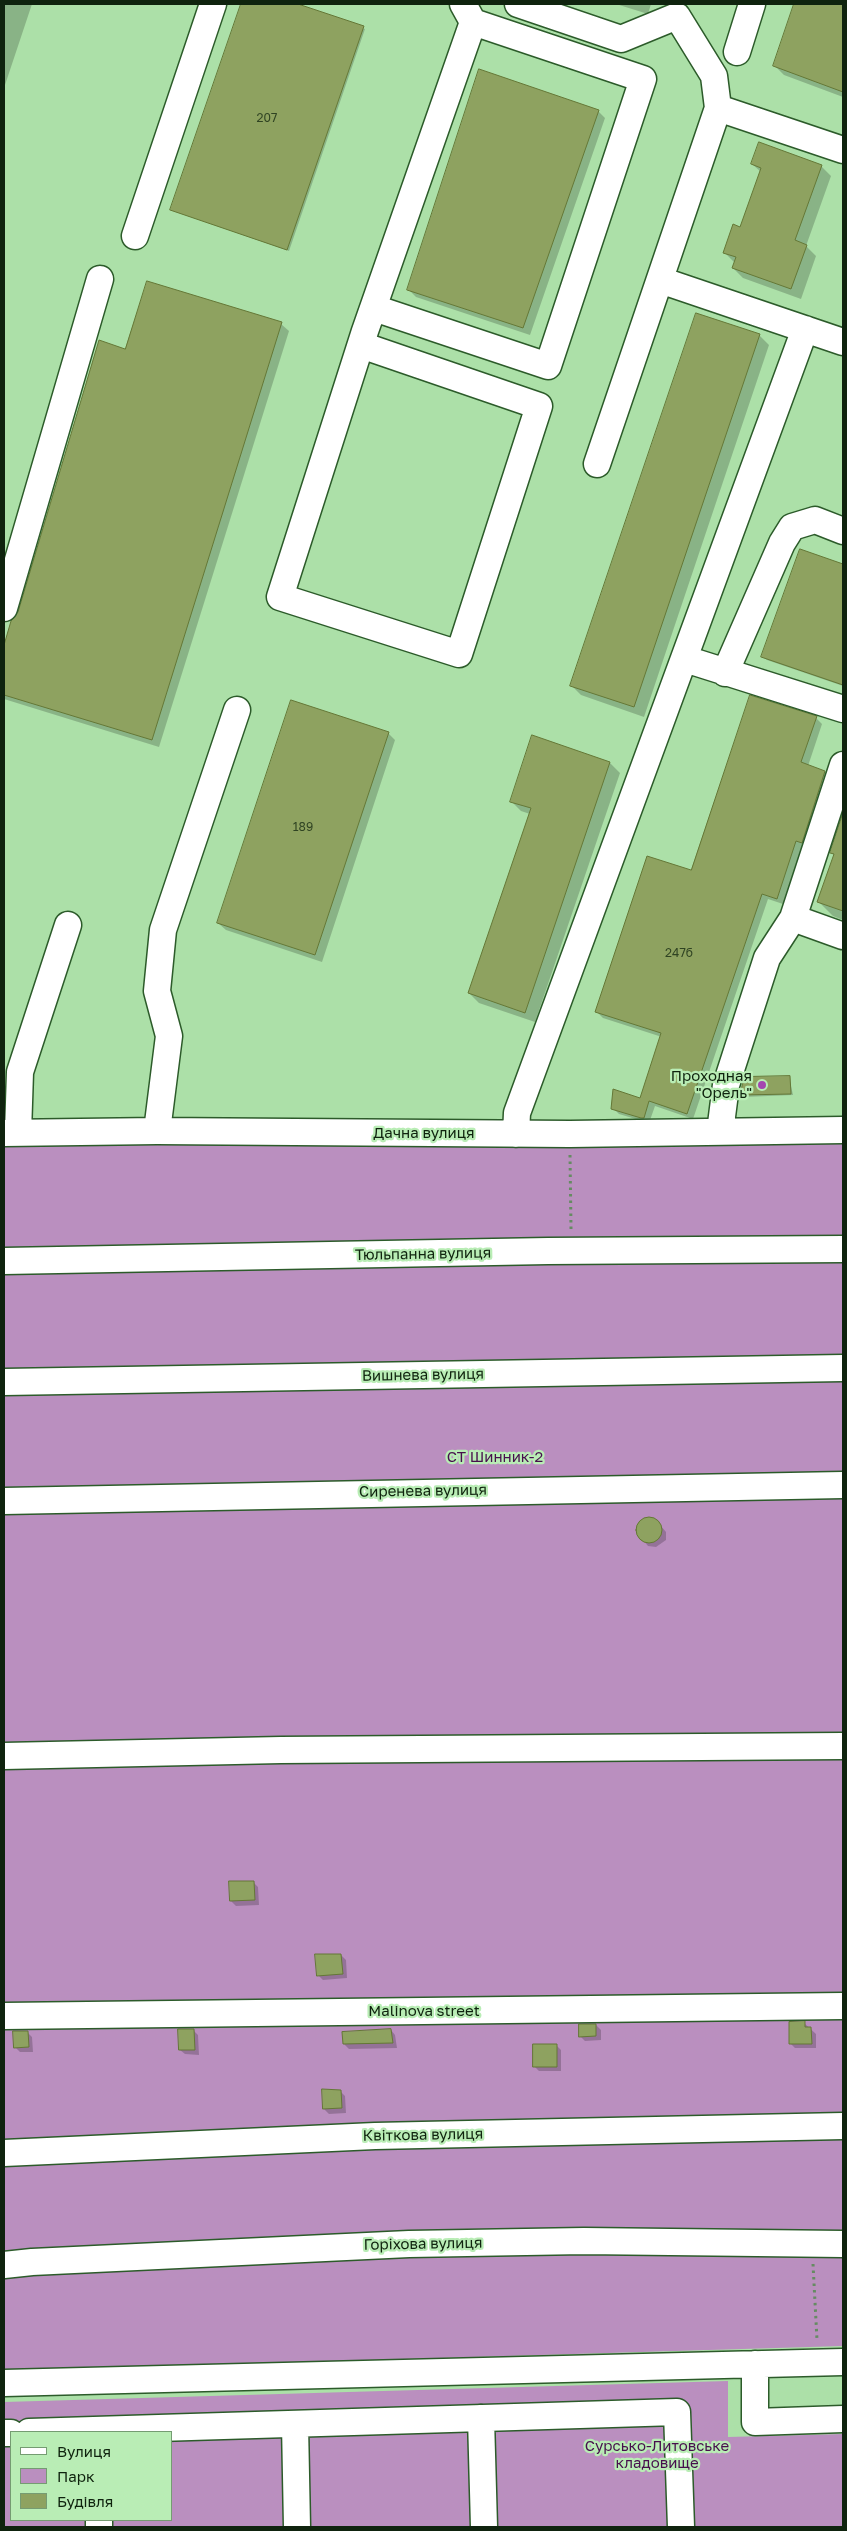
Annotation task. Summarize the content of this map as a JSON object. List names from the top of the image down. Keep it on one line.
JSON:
{"streets":{"street":["Дачна вулиця","Тюльпанна вулиця","Вишнева вулиця","Сиренева вулиця","Malinova street","Квіткова вулиця","Горіхова вулиця"]},"parks":["СТ Шинник-2","Сурсько-Литовське кладовище"],"places":["Проходная \"Орель\""],"house_numbers":["207","189","247б"],"legend":["Вулиця","Парк","Будівля"]}
